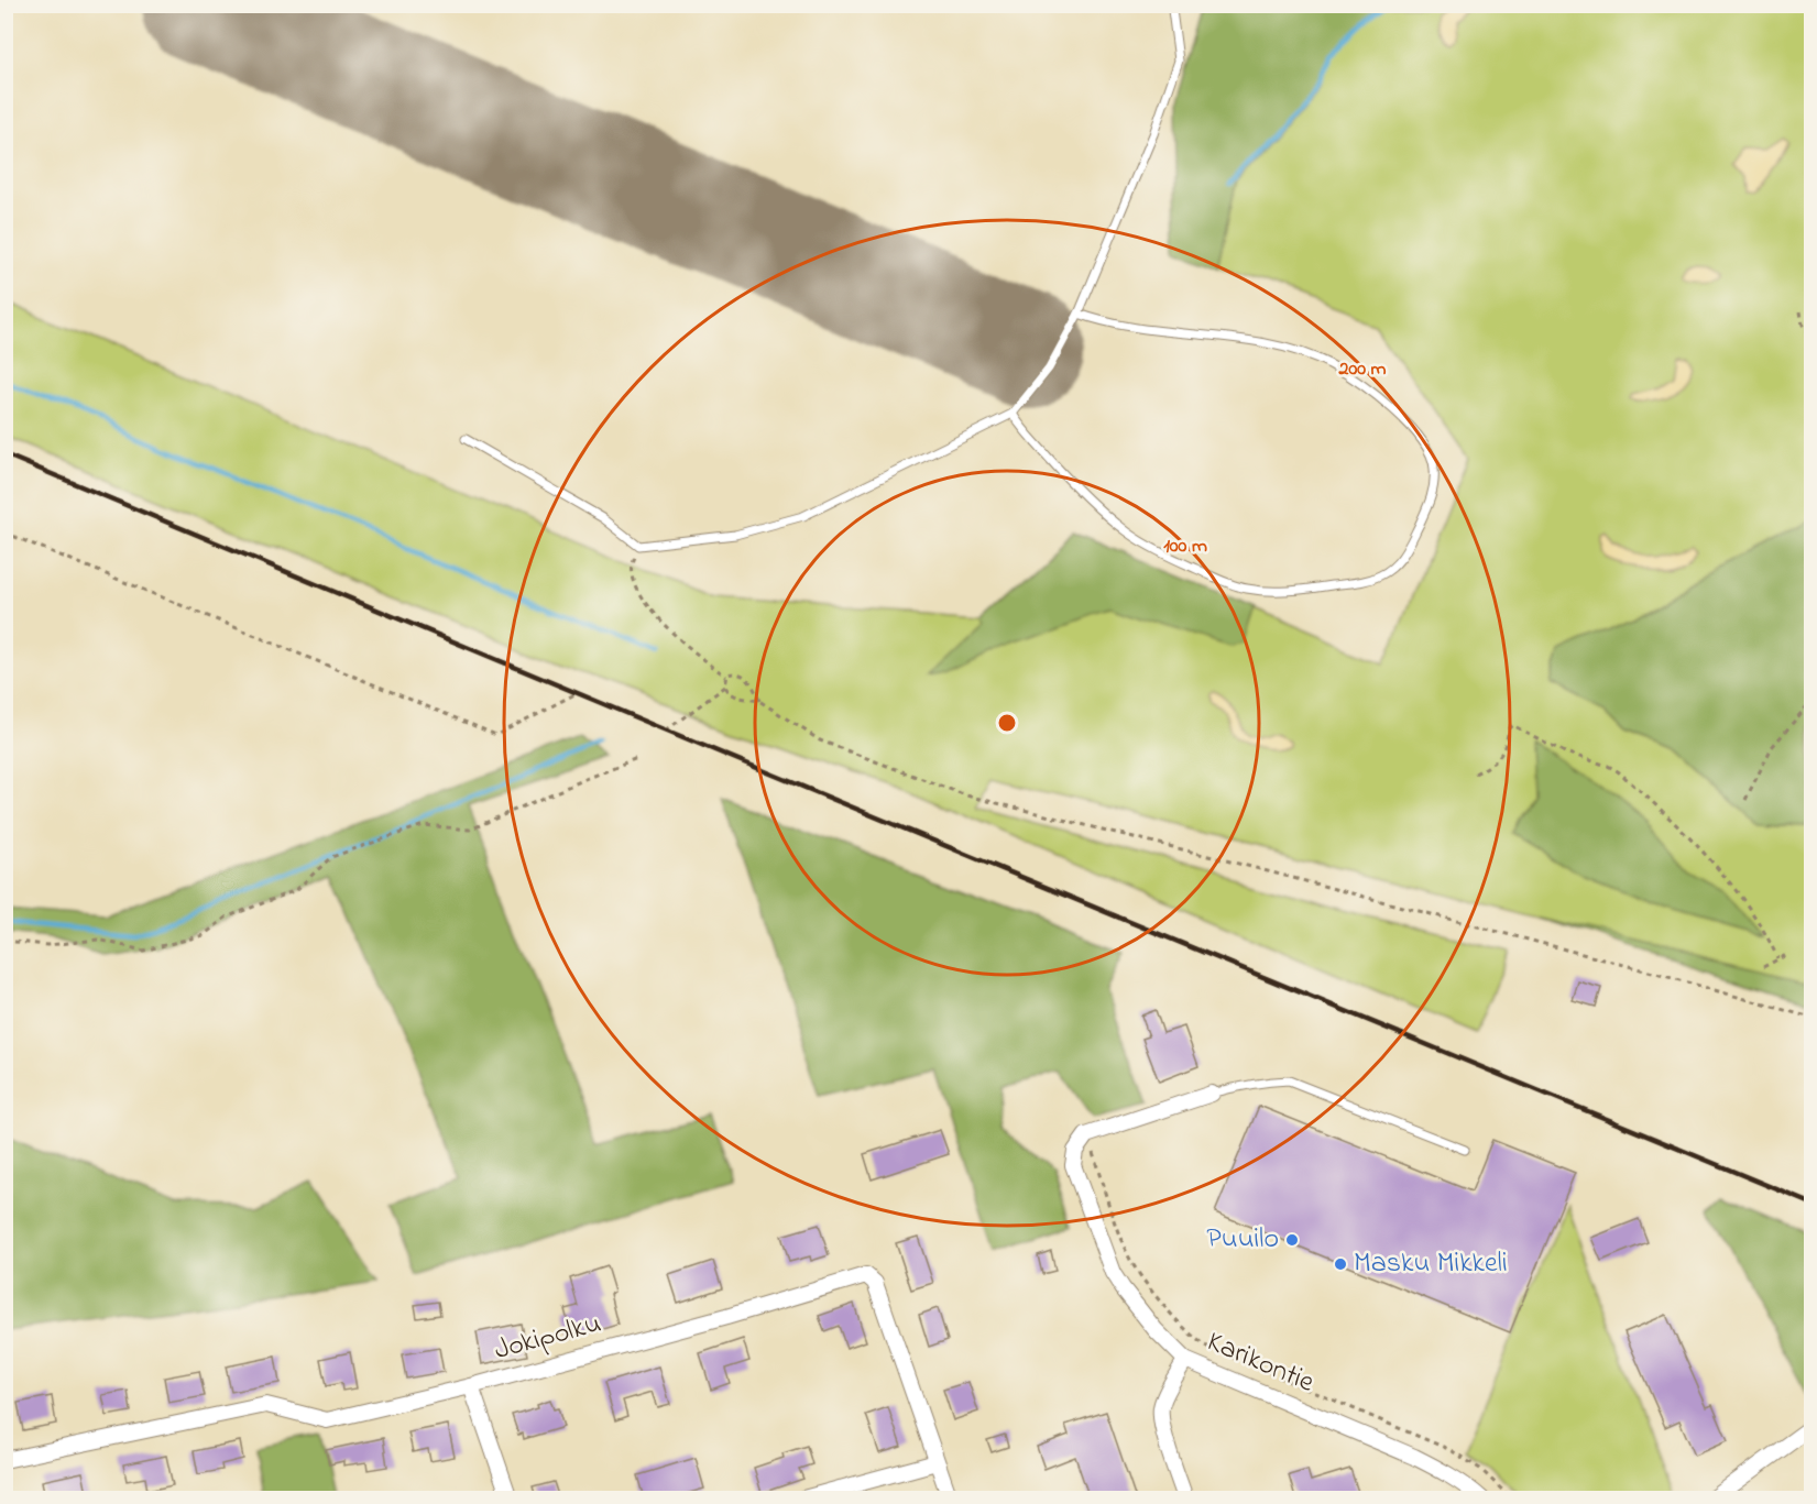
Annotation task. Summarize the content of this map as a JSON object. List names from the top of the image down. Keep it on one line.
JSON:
{"streets":{"street":["Jokipolku","Karikontie"]},"places":["Puuilo","Masku Mikkeli"],"rings":["200 m","100 m"]}
